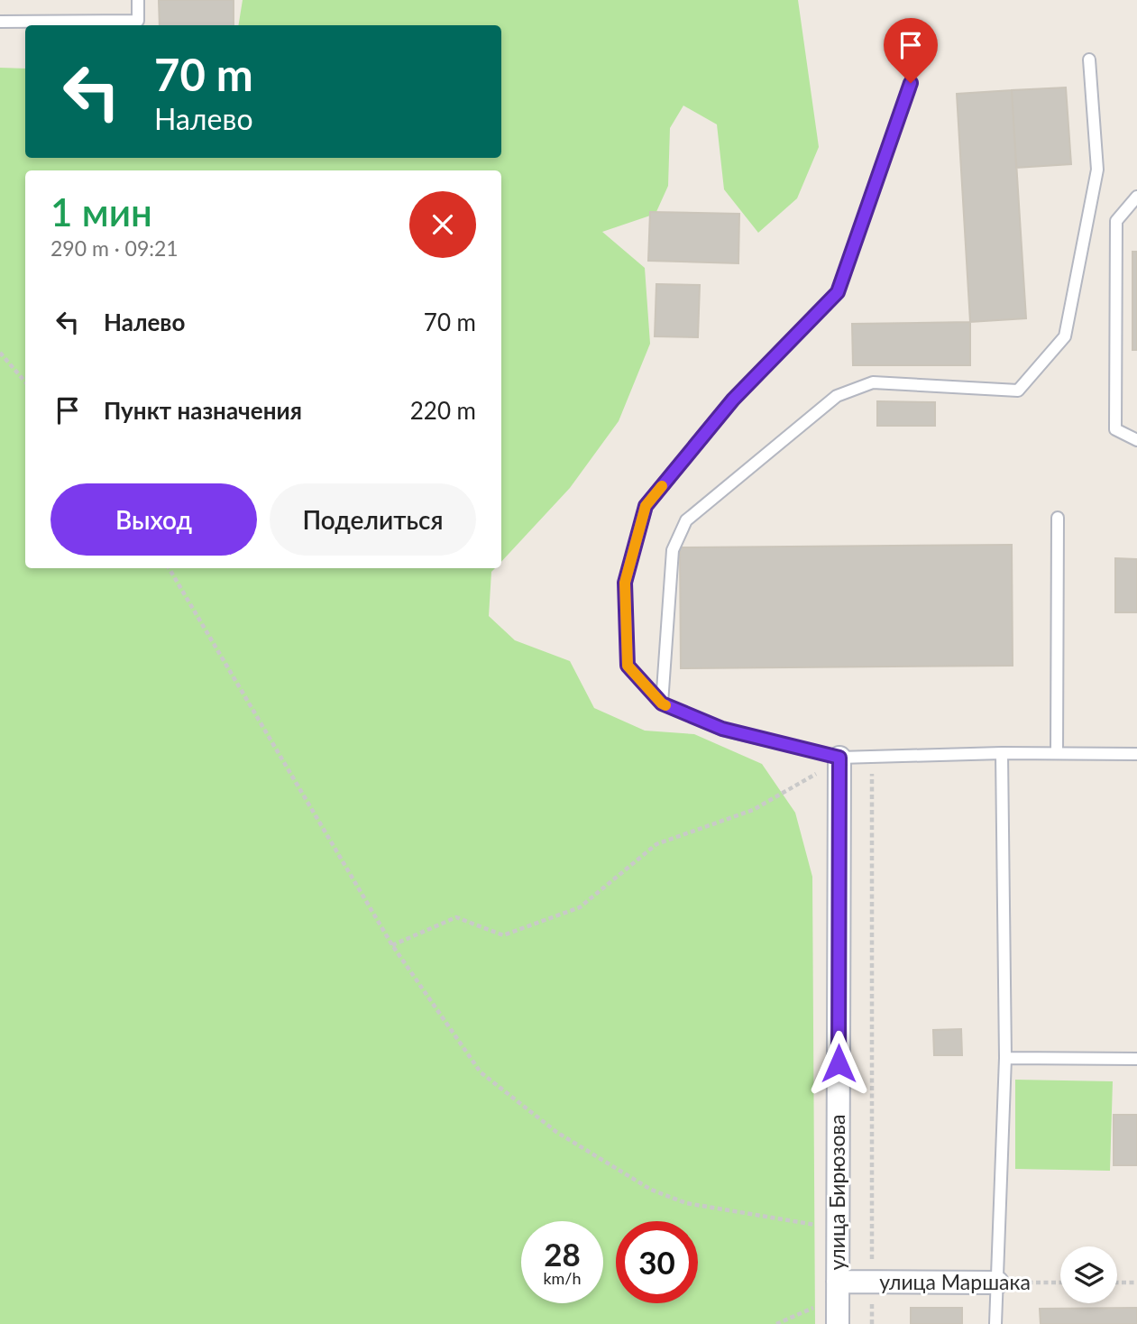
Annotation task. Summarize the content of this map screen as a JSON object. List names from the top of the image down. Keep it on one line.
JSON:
{"streets":{"street":["улица Бирюзова","улица Маршака"]},"crossings":[["улица Бирюзова","улица Маршака"]],"page":{"turn":["70 m","Налево"],"heading":["1 мин","290 m · 09:21"],"list":[{"name":"Налево","value":"70 m"},{"name":"Пункт назначения","value":"220 m"}],"buttons":["Выход","Поделиться"],"speed":"28 km/h","limit":"30"}}
